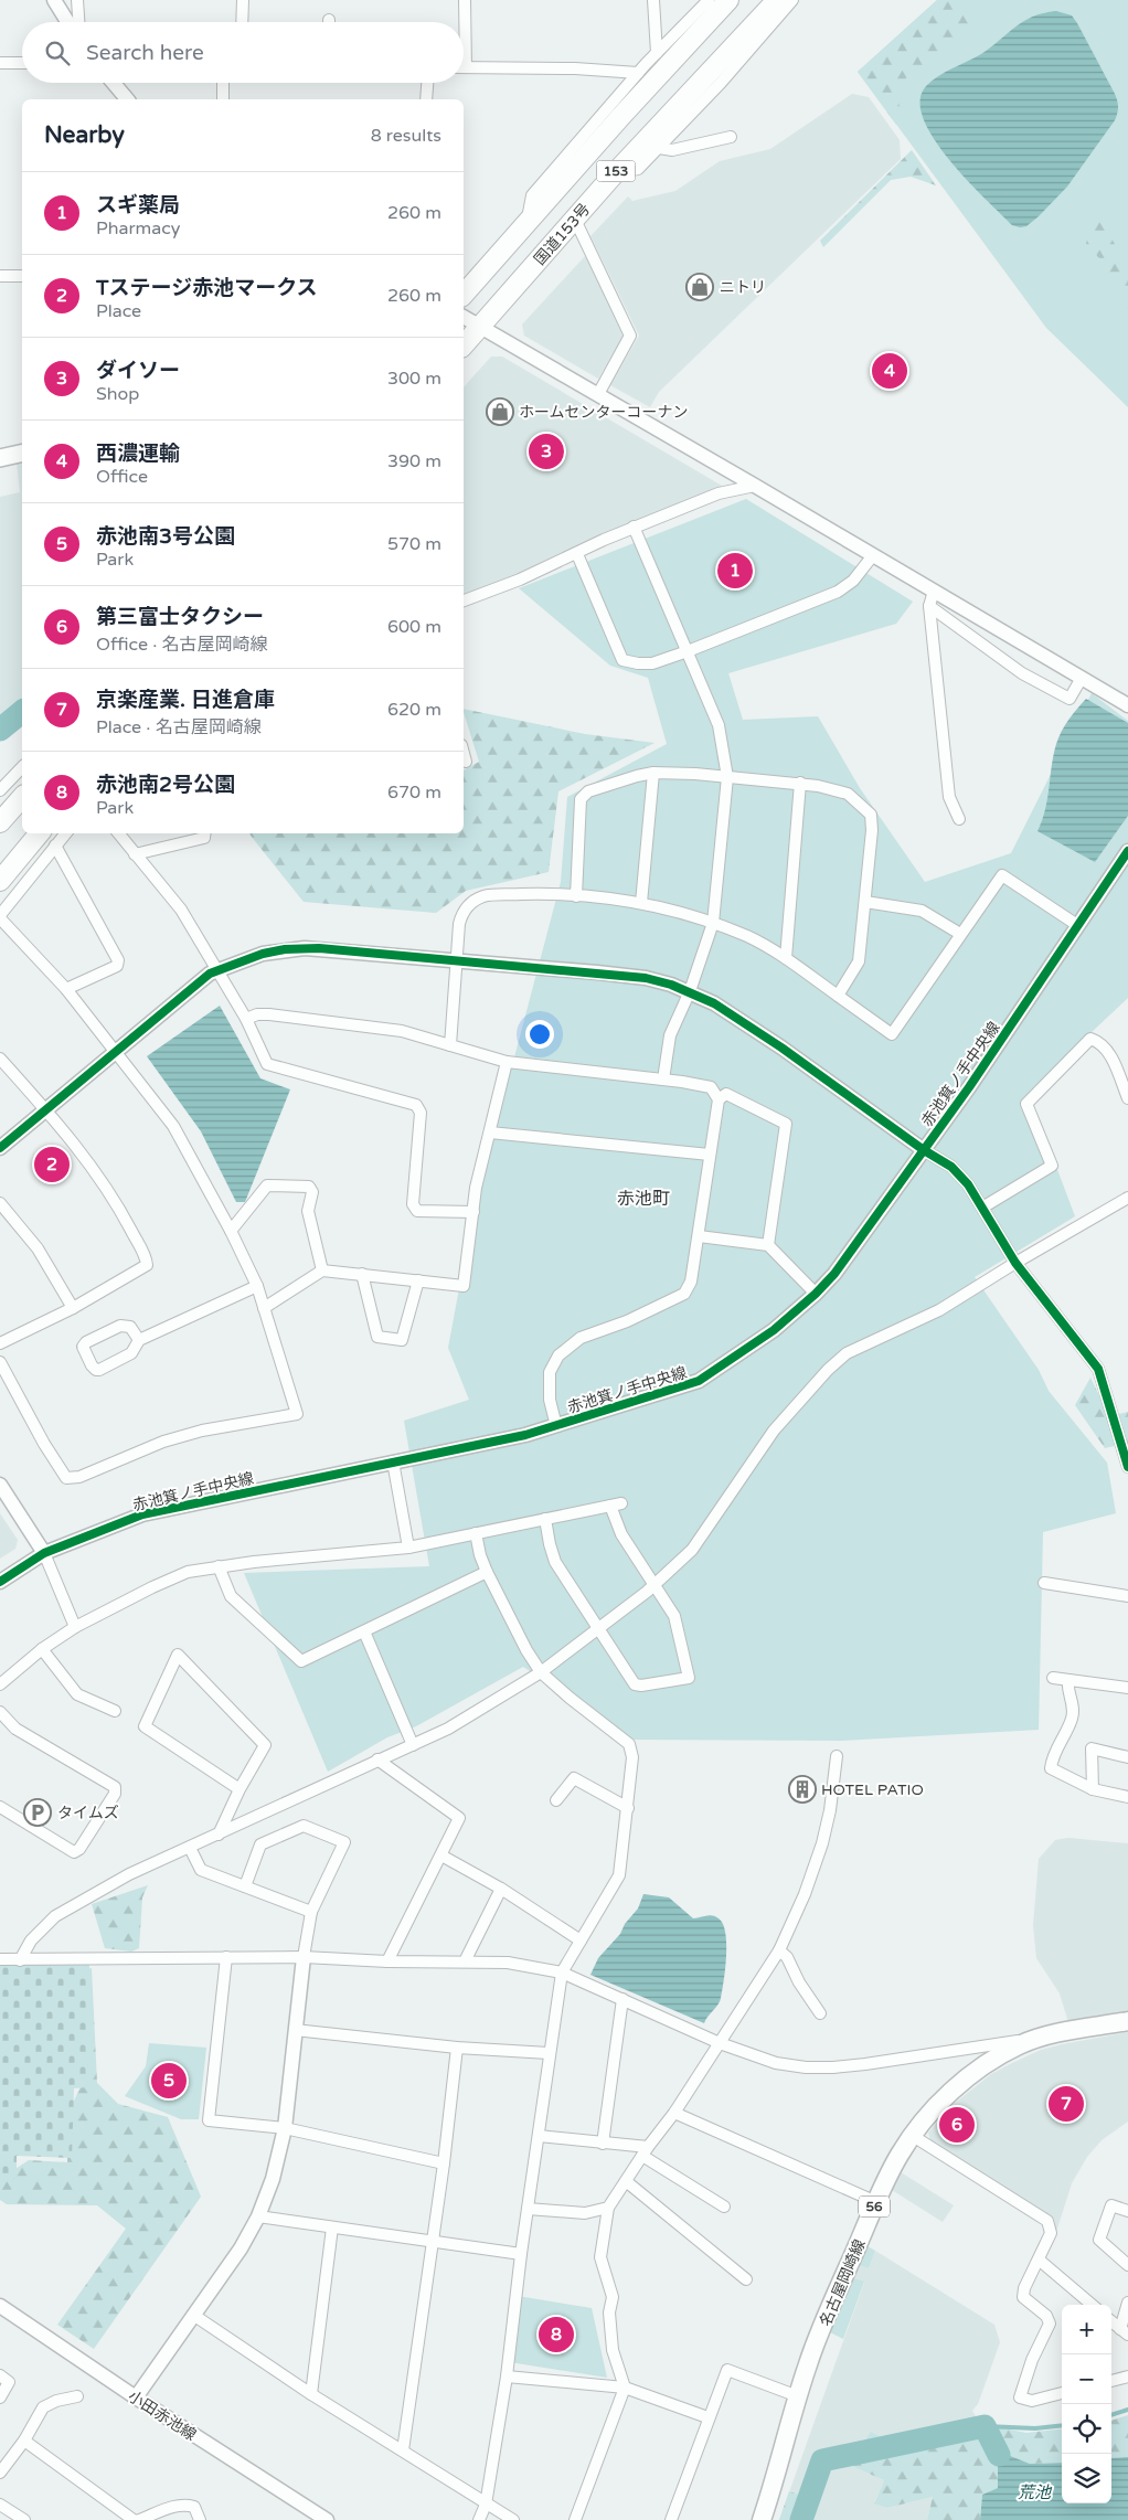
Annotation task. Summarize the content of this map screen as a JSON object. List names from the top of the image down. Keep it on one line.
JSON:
{"streets":{"highway":["153","国道153号"],"main road":["56","名古屋岡崎線"],"street":["赤池箕ノ手中央線","小田赤池線"]},"districts":["赤池町"],"water":["荒池"],"places":{"shop":["ニトリ","ホームセンターコーナン"],"building":["HOTEL PATIO"],"parking":["タイムズ"]},"page":{"search":"Search here","heading":["Nearby","8 results"],"list":[{"mark":"1","name":"スギ薬局","note":"Pharmacy","value":"260 m"},{"mark":"2","name":"Tステージ赤池マークス","note":"Place","value":"260 m"},{"mark":"3","name":"ダイソー","note":"Shop","value":"300 m"},{"mark":"4","name":"西濃運輸","note":"Office","value":"390 m"},{"mark":"5","name":"赤池南3号公園","note":"Park","value":"570 m"},{"mark":"6","name":"第三富士タクシー","note":"Office · 名古屋岡崎線","value":"600 m"},{"mark":"7","name":"京楽産業. 日進倉庫","note":"Place · 名古屋岡崎線","value":"620 m"},{"mark":"8","name":"赤池南2号公園","note":"Park","value":"670 m"}],"pins":["4","3","1","2","5","7","6","8"],"map_buttons":["+","−"]}}
